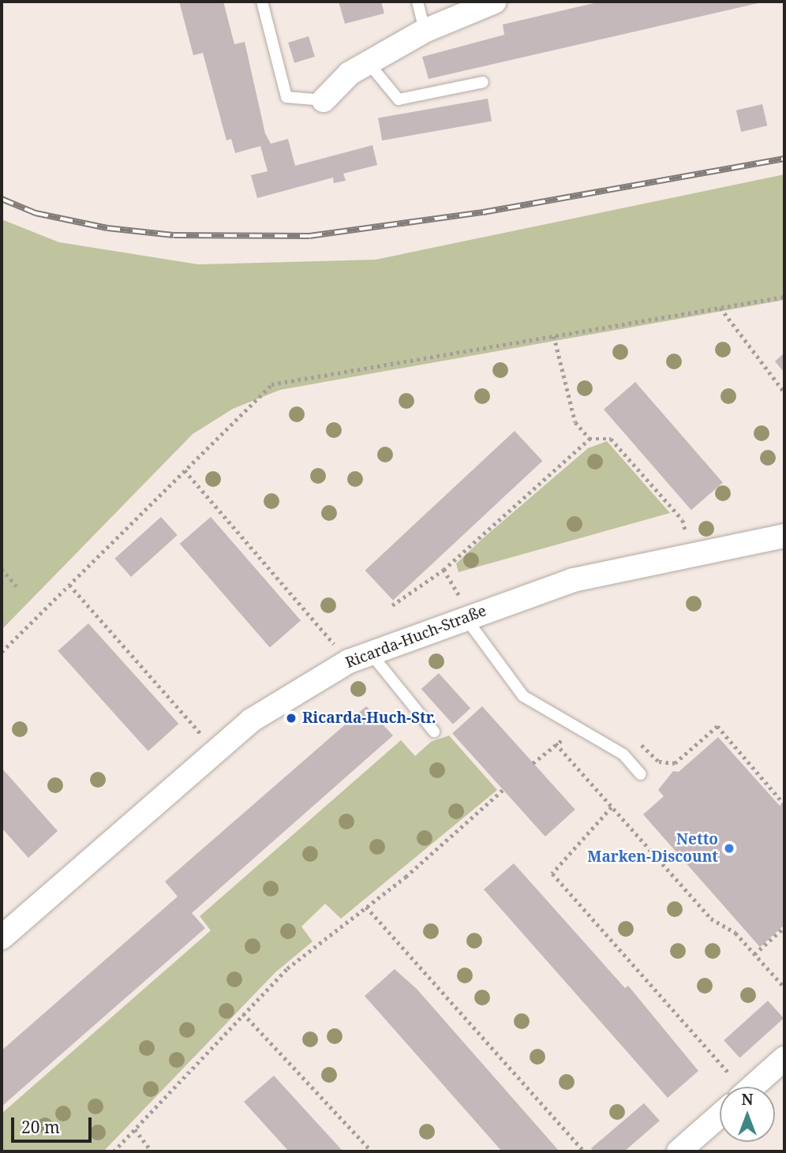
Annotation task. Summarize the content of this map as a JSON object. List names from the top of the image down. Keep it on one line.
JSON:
{"streets":{"street":["Ricarda-Huch-Straße"]},"places":["Ricarda-Huch-Str.","Netto Marken-Discount"],"scale_bar":"20 m","north":"top"}
